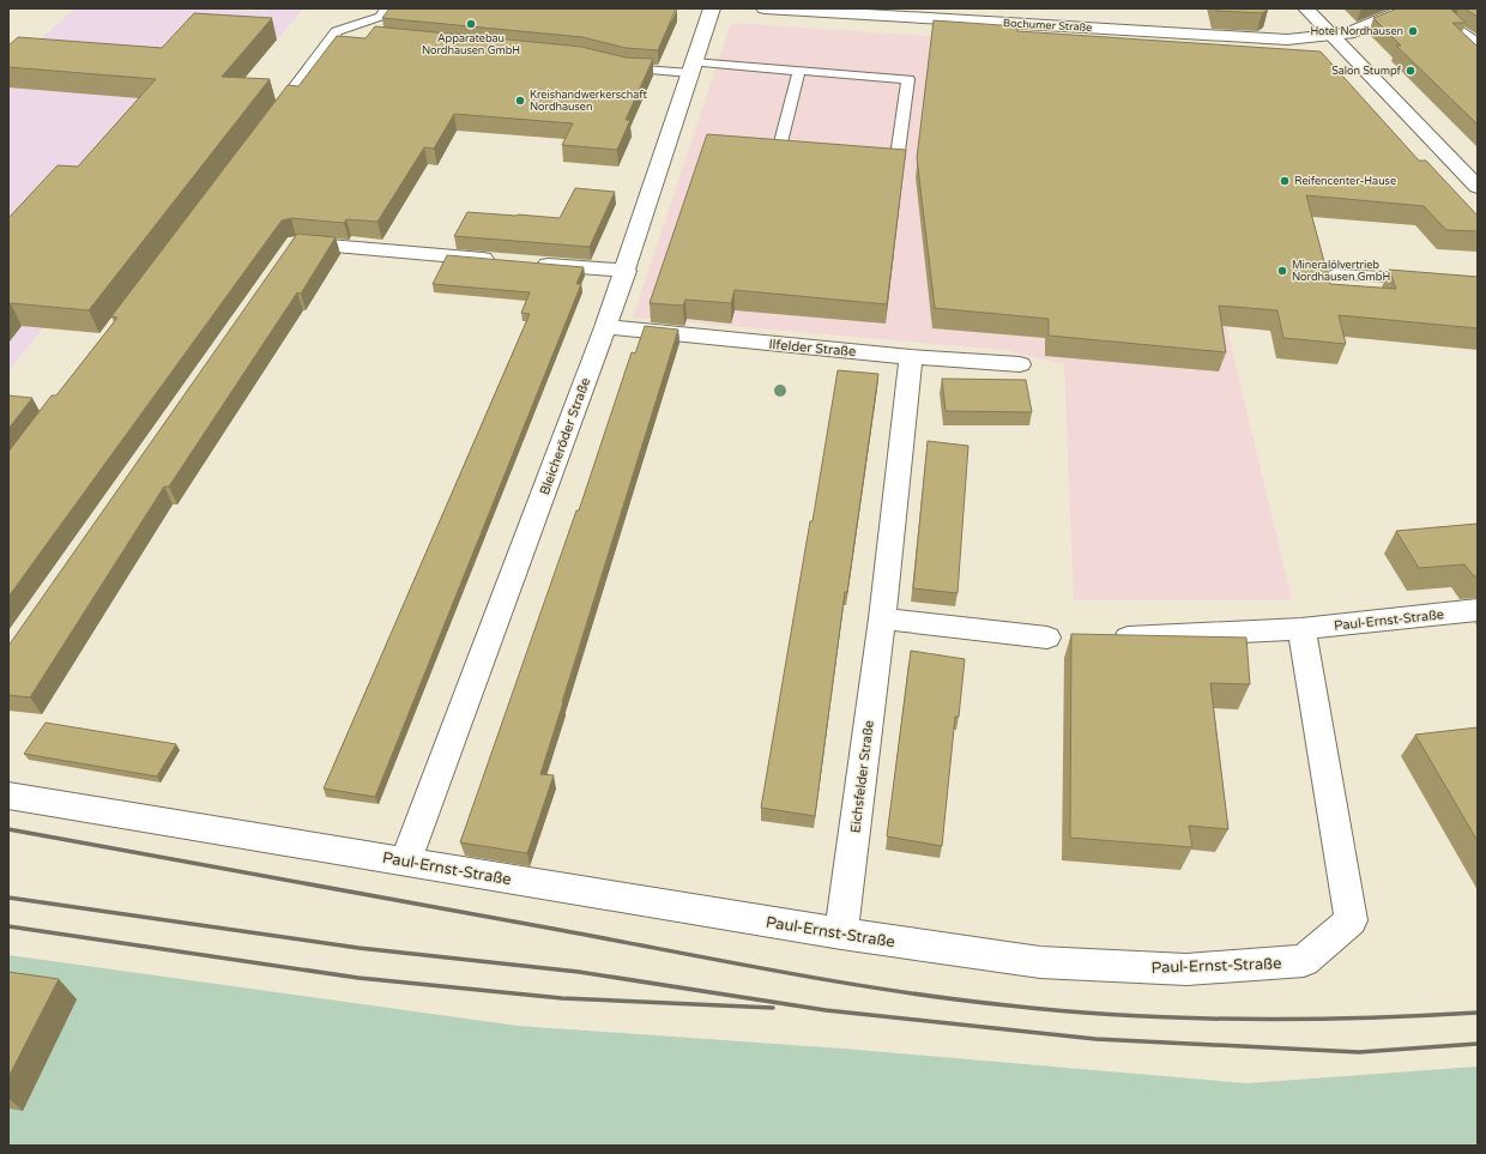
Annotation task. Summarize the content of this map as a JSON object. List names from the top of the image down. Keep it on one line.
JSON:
{"streets":{"street":["Bochumer Straße","Ilfelder Straße","Bleicheröder Straße","Paul-Ernst-Straße","Eichsfelder Straße"]},"crossings":[["Ilfelder Straße","Bleicheröder Straße"],["Ilfelder Straße","Eichsfelder Straße"],["Bleicheröder Straße","Paul-Ernst-Straße"],["Paul-Ernst-Straße","Eichsfelder Straße"]],"places":["Apparatebau Nordhausen GmbH","Hotel Nordhausen","Salon Stumpf","Kreishandwerkerschaft Nordhausen","Reifencenter-Hause","Mineralölvertrieb Nordhausen GmbH"]}
